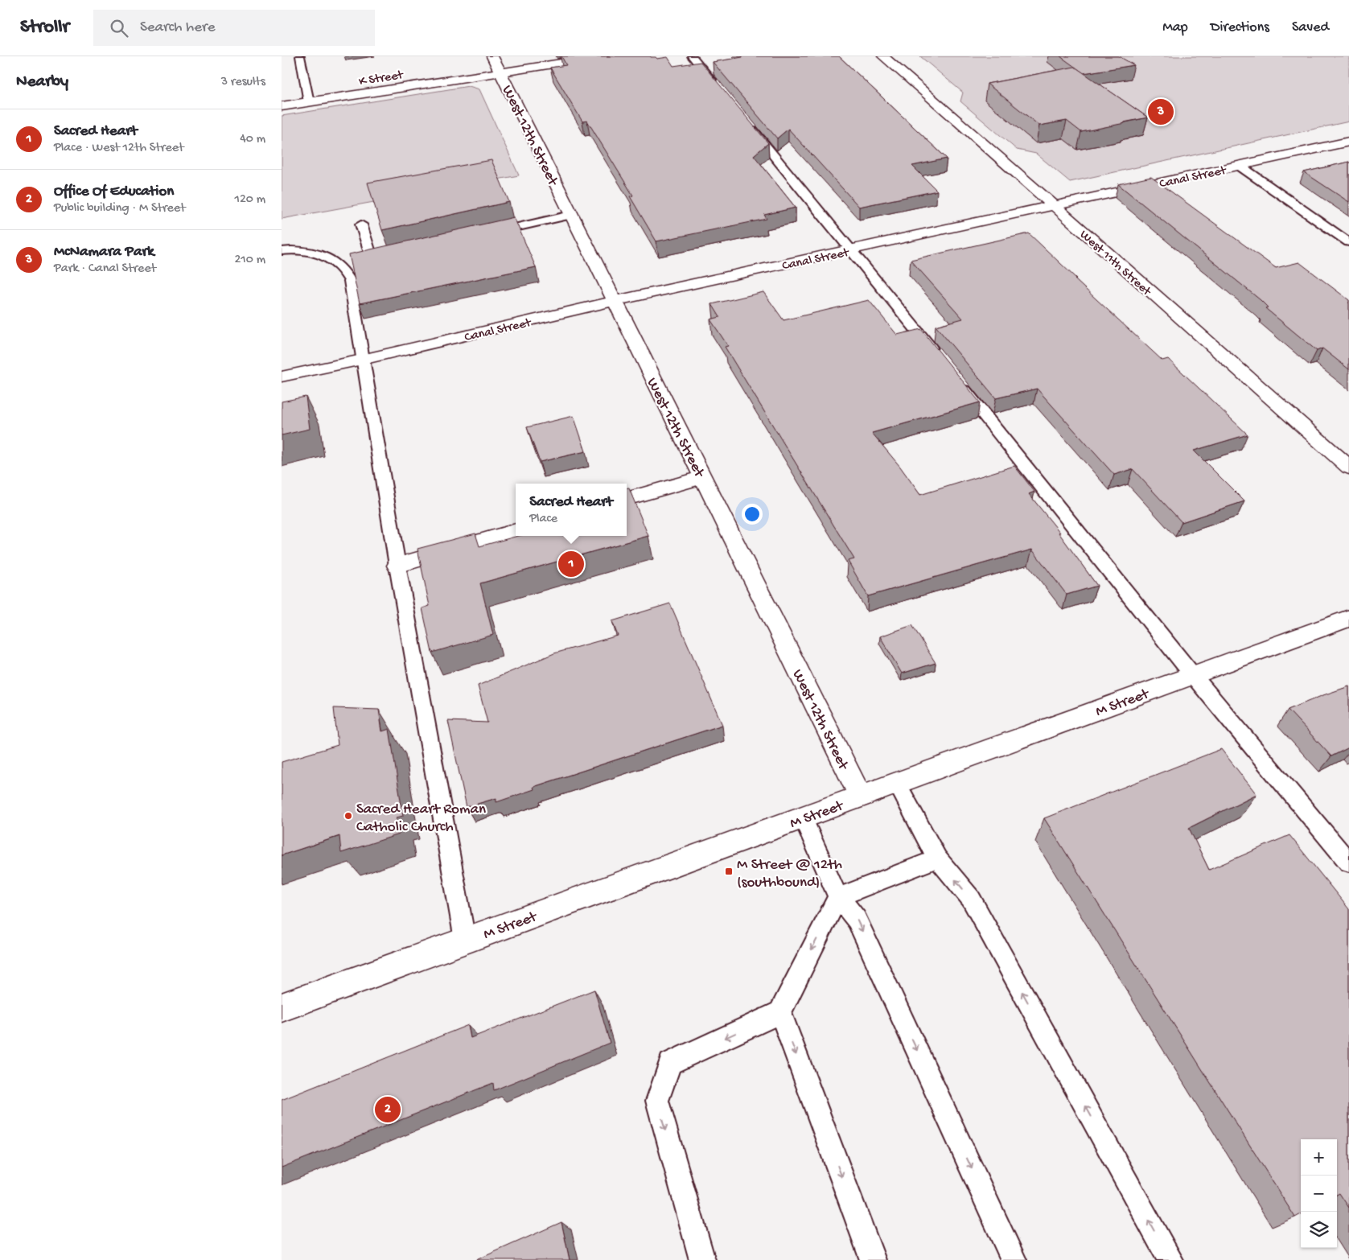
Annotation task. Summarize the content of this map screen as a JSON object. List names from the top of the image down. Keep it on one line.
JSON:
{"streets":{"street":["K Street","West 12th Street","Canal Street","West 11th Street","M Street"]},"crossings":[["K Street","West 12th Street"],["West 12th Street","Canal Street"],["West 12th Street","M Street"],["Canal Street","West 11th Street"]],"places":{"other":["Sacred Heart Roman Catholic Church"],"transit":["M Street @ 12th (southbound)"]},"page":{"header":"Strollr","search":"Search here","nav":["Map","Directions","Saved"],"heading":["Nearby","3 results"],"pins":["3","1","2"],"list":[{"mark":"1","name":"Sacred Heart","note":"Place · West 12th Street","value":"40 m"},{"mark":"2","name":"Office Of Education","note":"Public building · M Street","value":"120 m"},{"mark":"3","name":"McNamara Park","note":"Park · Canal Street","value":"210 m"}],"popup":["Sacred Heart","Place"],"map_buttons":["+","−"]}}
